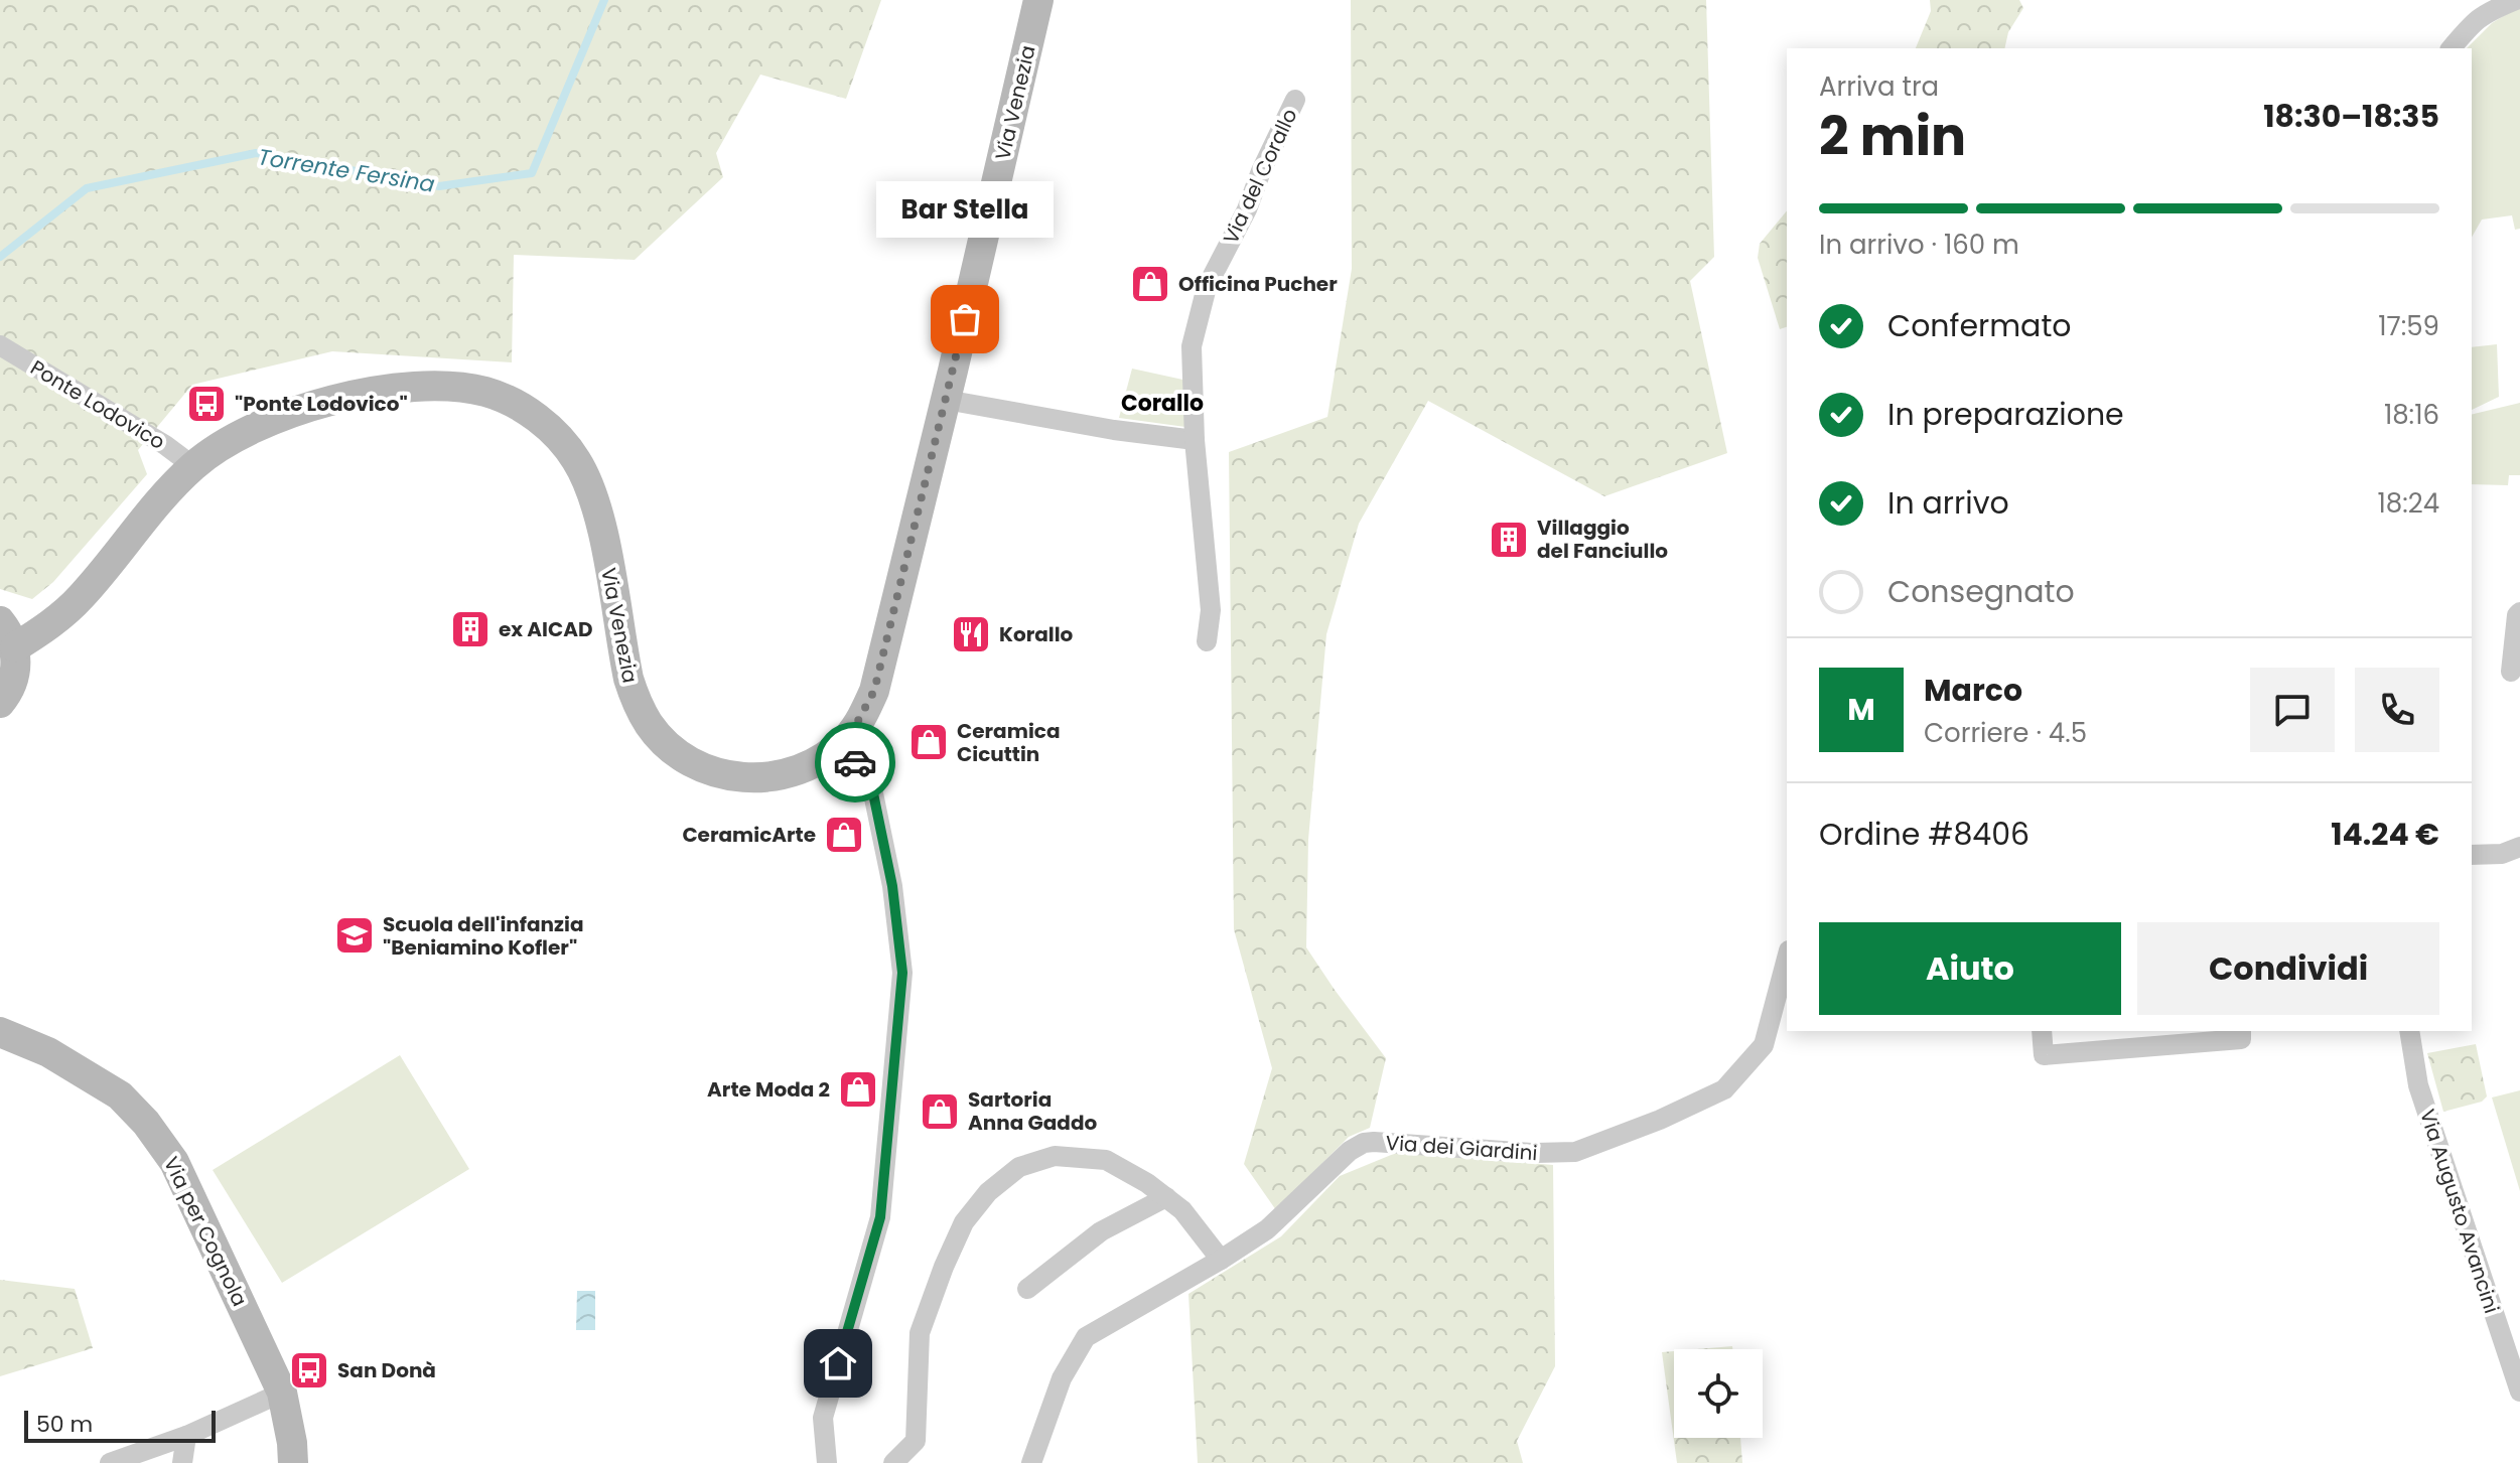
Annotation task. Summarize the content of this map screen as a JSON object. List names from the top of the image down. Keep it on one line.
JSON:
{"streets":{"main road":["Via Venezia","Via per Cognola"],"street":["Via del Corallo","Ponte Lodovico","Via dei Giardini","Via Augusto Avancini"]},"crossings":[["Via Venezia","Ponte Lodovico"]],"districts":["Corallo"],"water":["Torrente Fersina"],"places":{"shop":["Officina Pucher","Ceramica Cicuttin","CeramicArte","Arte Moda 2","Sartoria Anna Gaddo"],"other":["Bar Stella"],"bus stop":["\"Ponte Lodovico\"","San Donà"],"building":["Villaggio del Fanciullo","ex AICAD"],"restaurant":["Korallo"],"school or university":["Scuola dell'infanzia \"Beniamino Kofler\""]},"scale_bar":"50 m","page":{"heading":["2 min","Arriva tra","18:30–18:35"],"panel":["Marco","Corriere · 4.5","Ordine #8406","14.24 €"],"bubble":"Bar Stella","bar":"In arrivo · 160 m","list":[["Confermato","17:59"],["In preparazione","18:16"],["In arrivo","18:24"],"Consegnato"],"round":"M","buttons":["Aiuto","Condividi"],"scale":"50 m"}}
